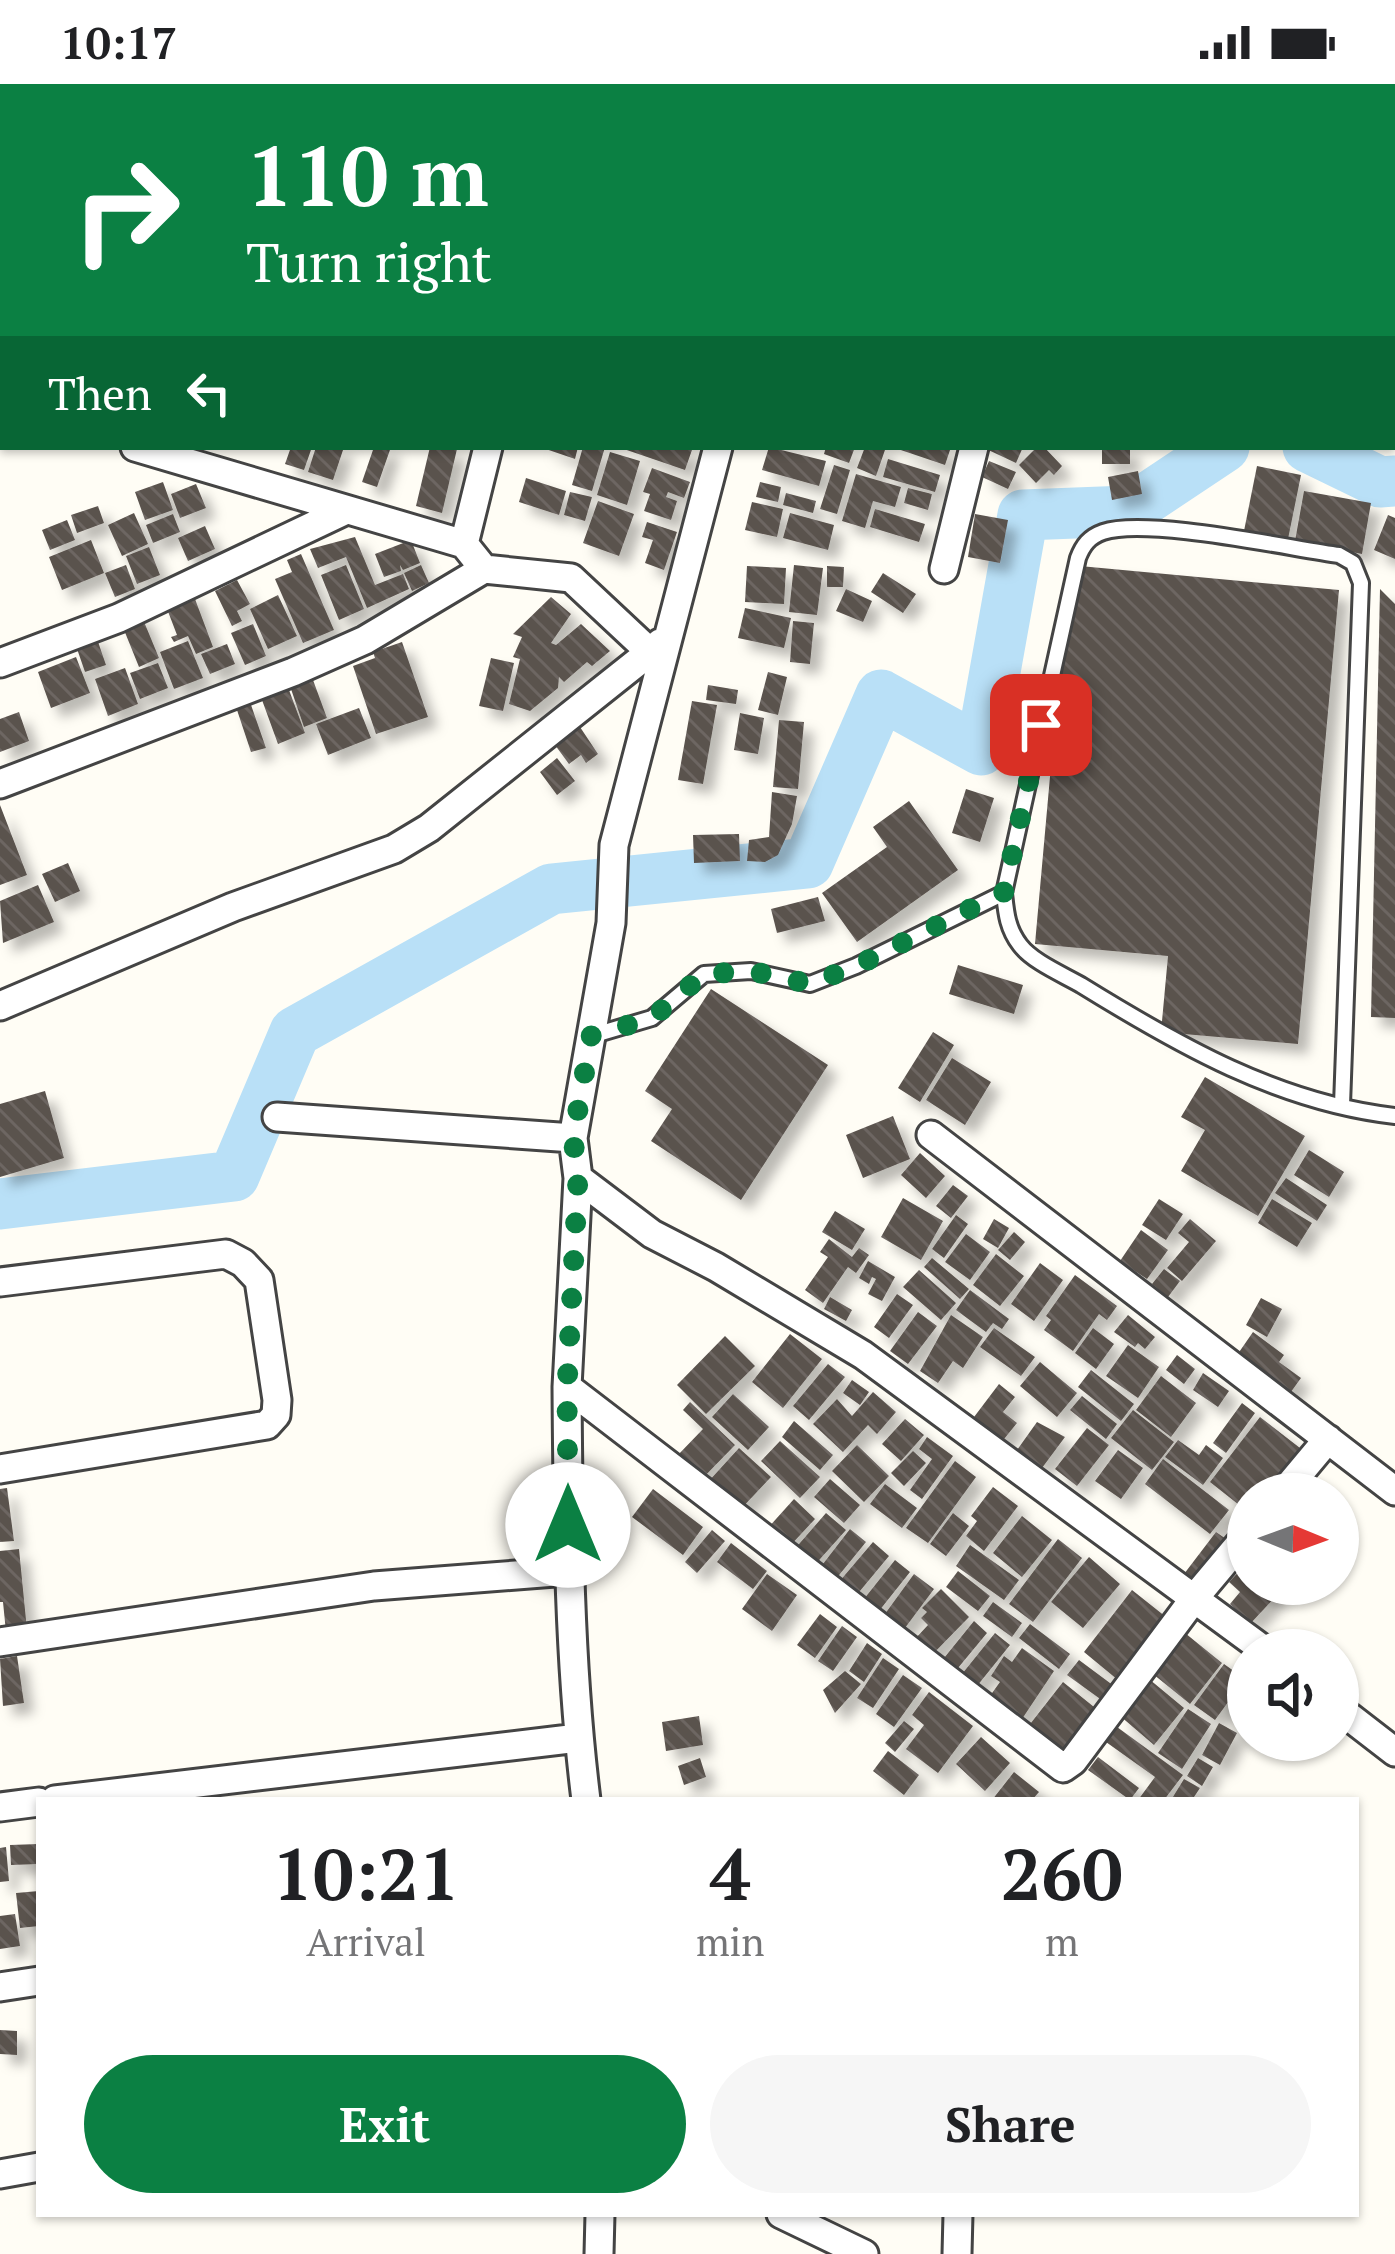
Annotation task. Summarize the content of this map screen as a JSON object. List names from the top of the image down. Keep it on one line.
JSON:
{"north":"right","page":{"status":"10:17","turn":["110 m","Turn right"],"then":"Then","eta":["10:21","Arrival","4","min","260","m"],"buttons":["Exit","Share"]}}
